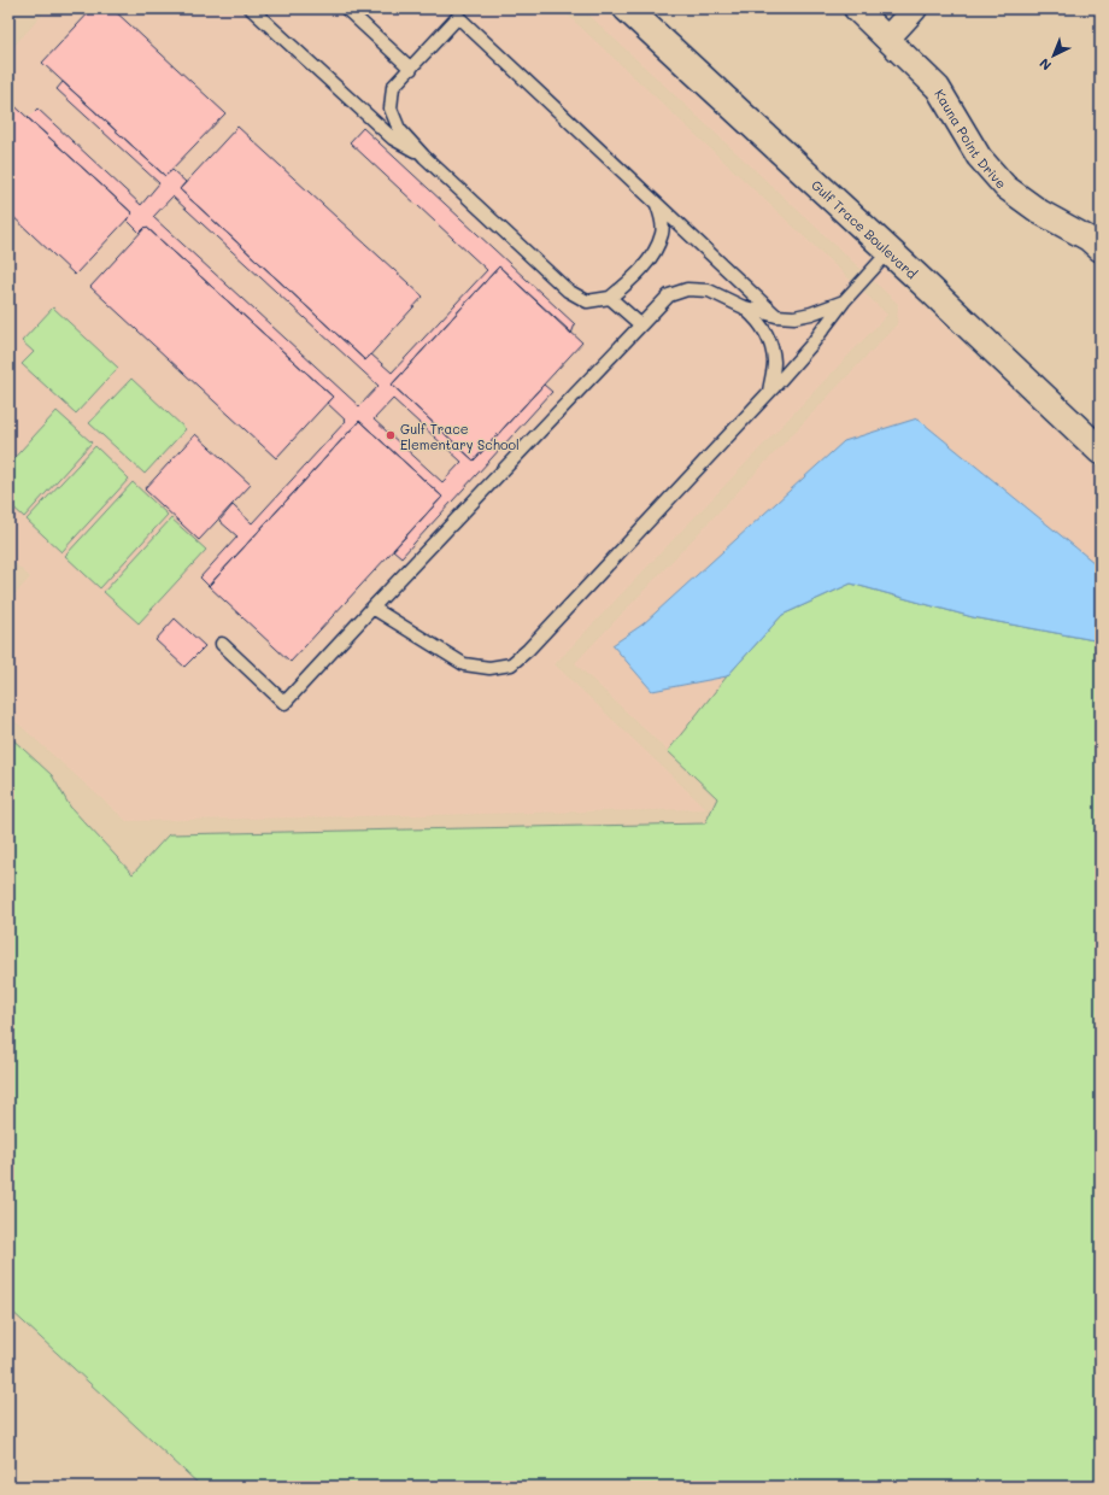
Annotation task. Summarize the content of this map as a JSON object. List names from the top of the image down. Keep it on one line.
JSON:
{"streets":{"street":["Kauna Point Drive","Gulf Trace Boulevard"]},"places":["Gulf Trace Elementary School"],"north":"bottom left"}
